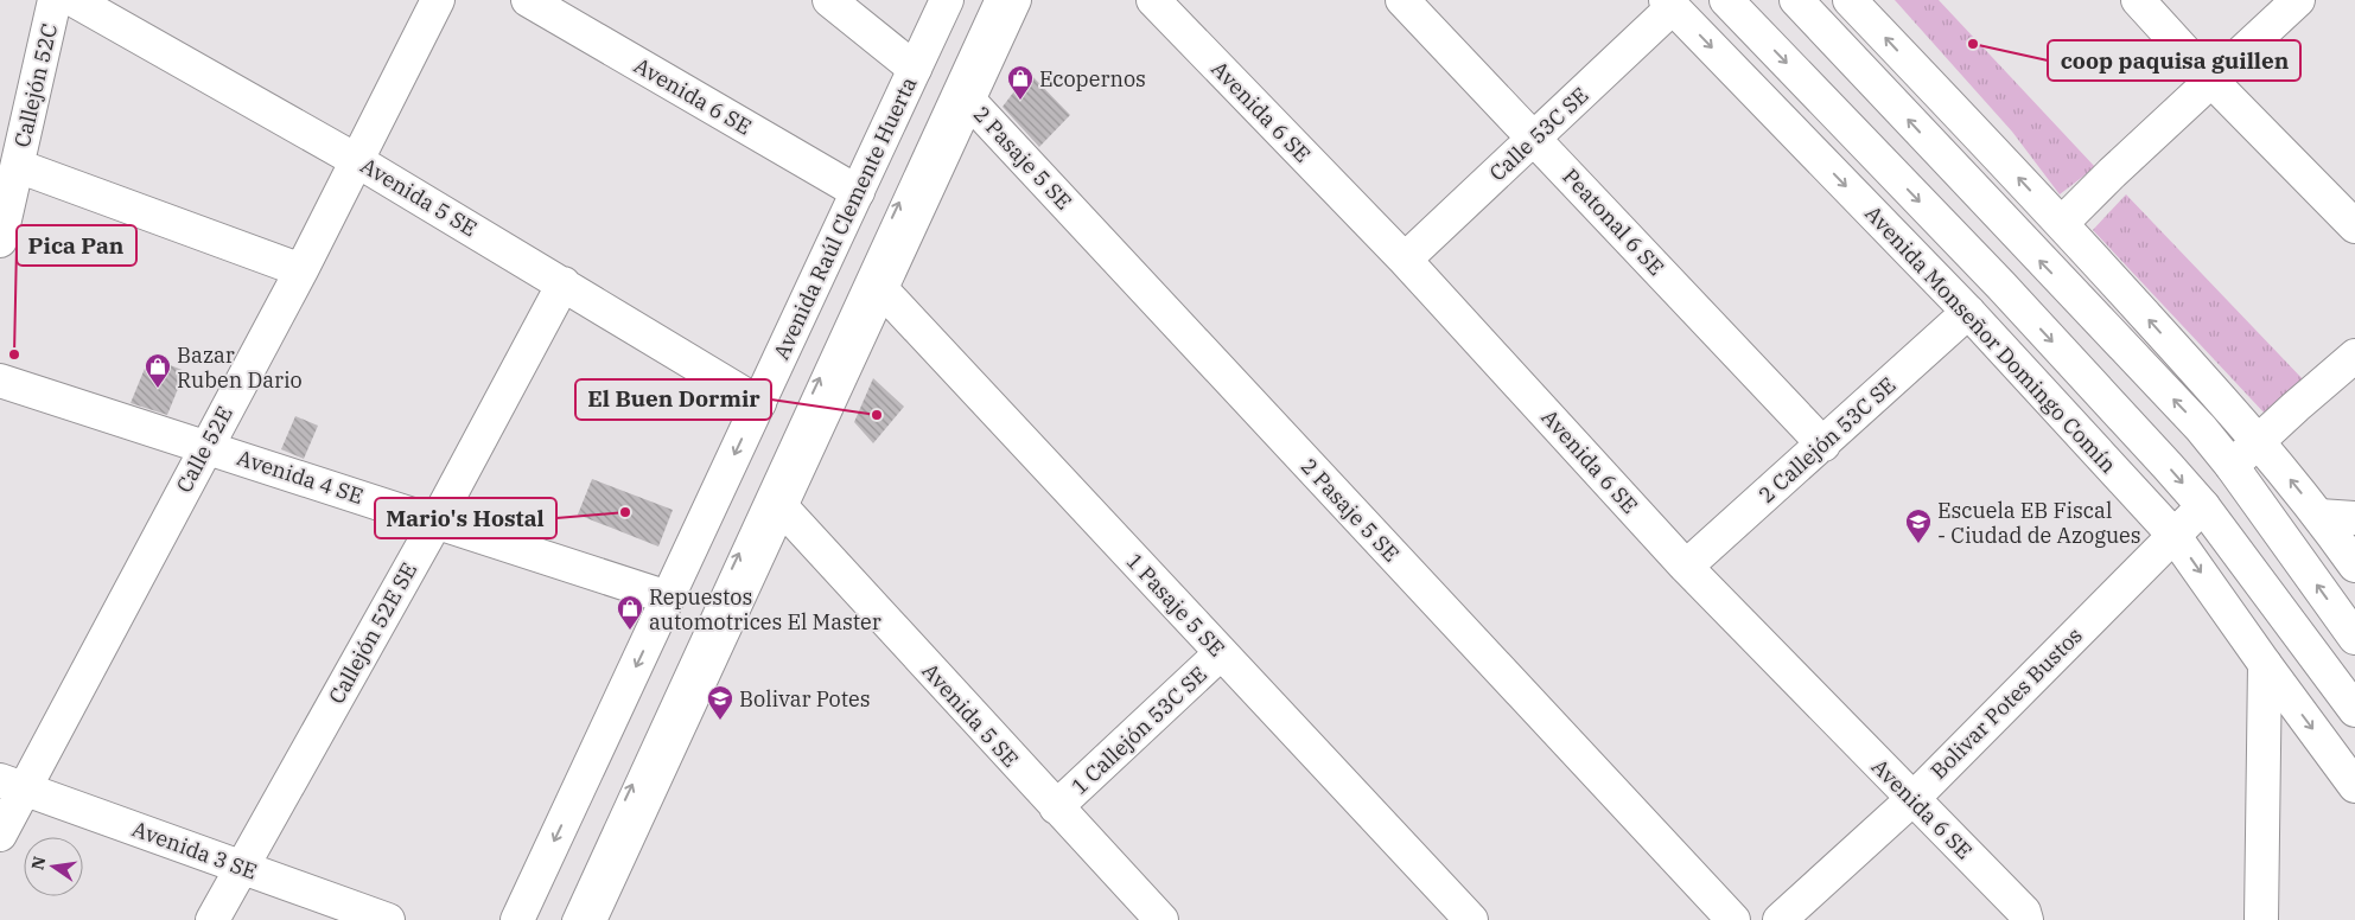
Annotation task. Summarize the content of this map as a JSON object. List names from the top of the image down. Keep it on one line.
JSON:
{"streets":{"street":["Callejón 52C","Avenida 6 SE","Calle 53C SE","2 Pasaje 5 SE","Avenida 5 SE","Avenida Raúl Clemente Huerta","Peatonal 6 SE","Avenida Monseñor Domingo Comín","2 Callejón 53C SE","Calle 52E","Avenida 4 SE","1 Pasaje 5 SE","Callejón 52E SE","Bolivar Potes Bustos","1 Callejón 53C SE","Avenida 3 SE"]},"crossings":[["Avenida 6 SE","Calle 53C SE"],["Avenida 6 SE","Avenida Raúl Clemente Huerta"],["Avenida 6 SE","2 Callejón 53C SE"],["Avenida 6 SE","Bolivar Potes Bustos"],["Calle 53C SE","Peatonal 6 SE"],["Calle 53C SE","Avenida Monseñor Domingo Comín"],["Avenida 5 SE","Avenida Raúl Clemente Huerta"],["Avenida 5 SE","Calle 52E"],["Avenida 5 SE","Callejón 52E SE"],["Avenida 5 SE","1 Callejón 53C SE"],["Avenida Raúl Clemente Huerta","Avenida 4 SE"],["Peatonal 6 SE","2 Callejón 53C SE"],["Avenida Monseñor Domingo Comín","2 Callejón 53C SE"],["Avenida Monseñor Domingo Comín","Bolivar Potes Bustos"],["Calle 52E","Avenida 4 SE"],["Calle 52E","Avenida 3 SE"],["Avenida 4 SE","Callejón 52E SE"],["1 Pasaje 5 SE","1 Callejón 53C SE"],["Callejón 52E SE","Avenida 3 SE"]],"places":{"other":["coop paquisa guillen","Pica Pan","El Buen Dormir","Mario's Hostal"],"shop":["Ecopernos","Bazar Ruben Dario","Repuestos automotrices El Master"],"school or university":["Escuela EB Fiscal - Ciudad de Azogues","Bolivar Potes"]},"north":"left"}
